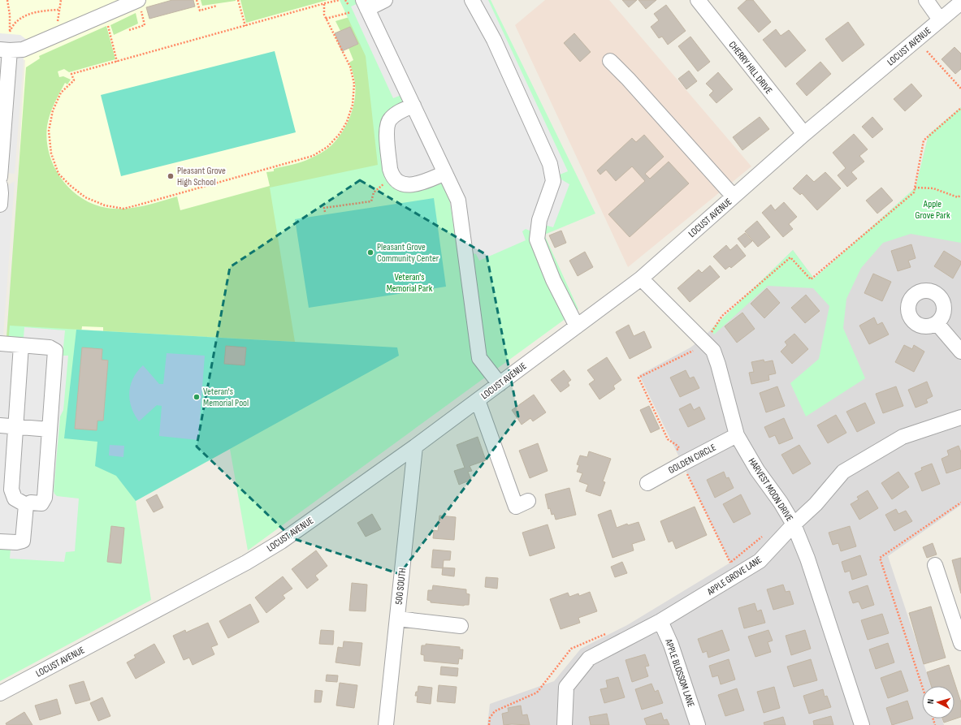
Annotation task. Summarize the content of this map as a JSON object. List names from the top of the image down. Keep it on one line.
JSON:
{"streets":{"street":["LOCUST AVENUE","CHERRY HILL DRIVE","GOLDEN CIRCLE","HARVEST MOON DRIVE","APPLE GROVE LANE","500 SOUTH","APPLE BLOSSOM LANE"]},"crossings":[["LOCUST AVENUE","CHERRY HILL DRIVE"],["LOCUST AVENUE","HARVEST MOON DRIVE"],["LOCUST AVENUE","500 SOUTH"],["GOLDEN CIRCLE","HARVEST MOON DRIVE"],["HARVEST MOON DRIVE","APPLE GROVE LANE"],["APPLE GROVE LANE","APPLE BLOSSOM LANE"]],"parks":["Apple Grove Park","Veteran's Memorial Park"],"places":["Pleasant Grove High School","Pleasant Grove Community Center","Veteran's Memorial Pool"],"north":"left"}
